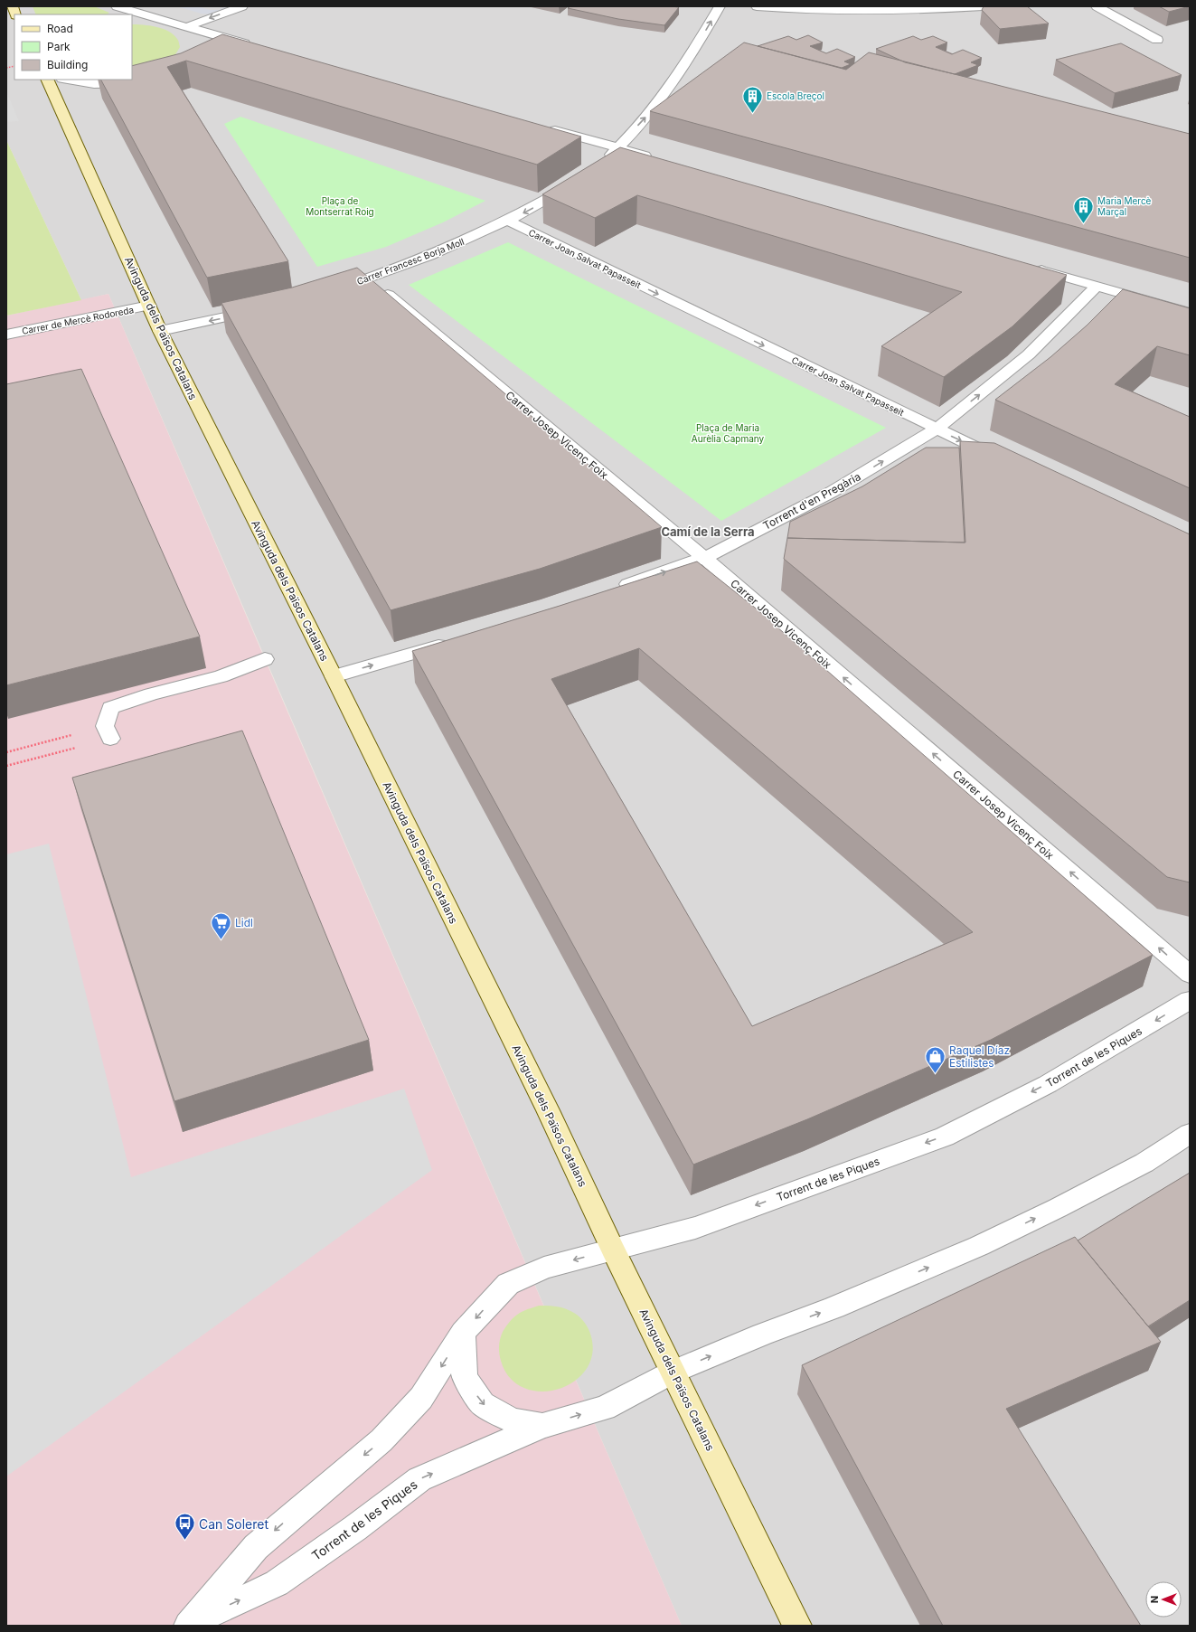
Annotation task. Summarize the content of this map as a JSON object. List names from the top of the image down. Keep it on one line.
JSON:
{"streets":{"street":["Carrer Joan Salvat Papasseit","Carrer Francesc Borja Moll","Carrer de Mercè Rodoreda","Avinguda dels Països Catalans","Carrer Josep Vicenç Foix","Torrent d'en Pregària","Torrent de les Piques"]},"crossings":[["Carrer Joan Salvat Papasseit","Carrer Francesc Borja Moll"],["Carrer Joan Salvat Papasseit","Torrent d'en Pregària"],["Carrer Francesc Borja Moll","Carrer Josep Vicenç Foix"],["Carrer de Mercè Rodoreda","Avinguda dels Països Catalans"],["Avinguda dels Països Catalans","Torrent de les Piques"],["Carrer Josep Vicenç Foix","Torrent d'en Pregària"]],"one_way":["Carrer Joan Salvat Papasseit","Carrer Josep Vicenç Foix","Torrent d'en Pregària"],"districts":["Camí de la Serra"],"parks":["Plaça de Montserrat Roig","Plaça de Maria Aurèlia Capmany"],"places":{"building":["Escola Breçol","Maria Mercè Marçal"],"supermarket":["Lidl"],"shop":["Raquel Díaz Estilistes"],"bus stop":["Can Soleret"]},"legend":["Road","Park","Building"],"north":"left"}
